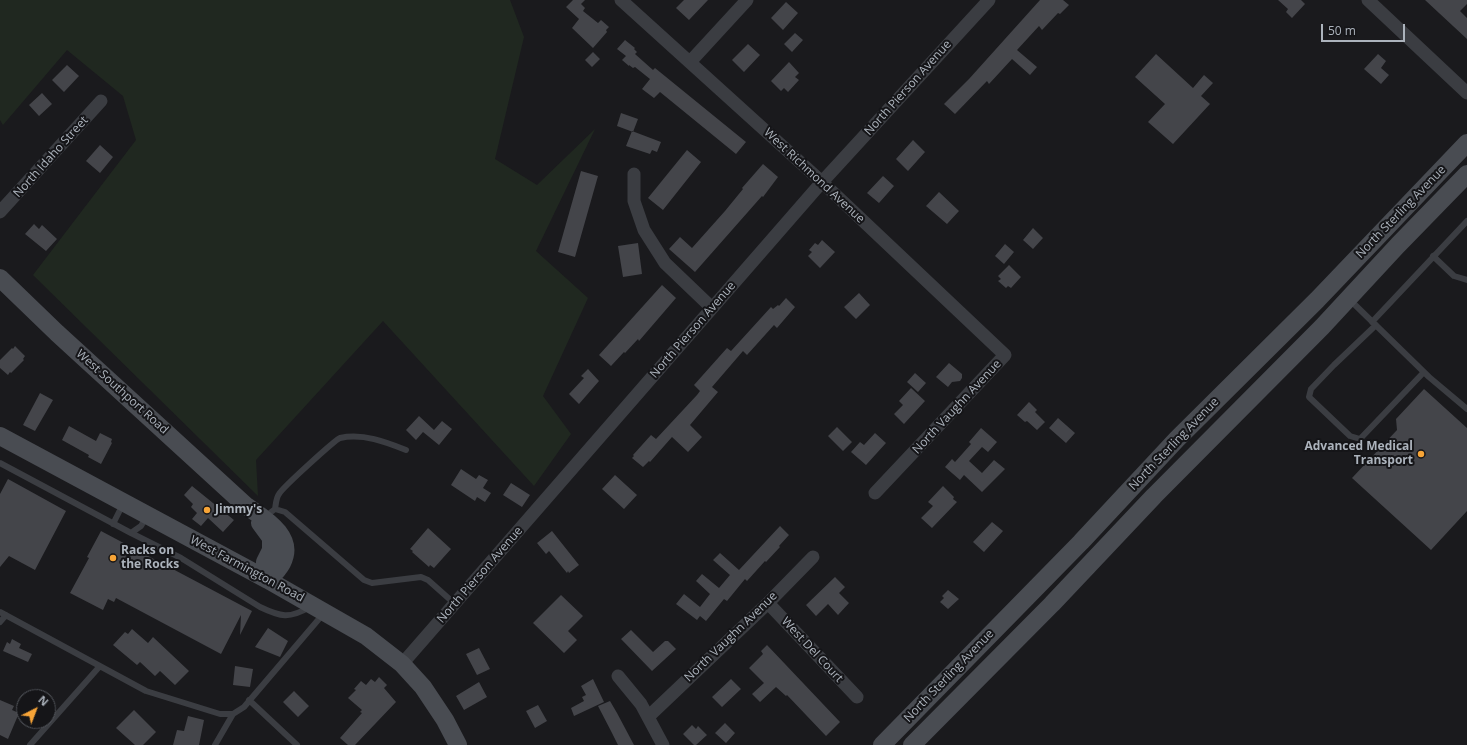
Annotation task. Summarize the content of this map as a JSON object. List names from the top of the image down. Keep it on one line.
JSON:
{"streets":{"main road":["North Sterling Avenue","West Southport Road","West Farmington Road"],"street":["North Pierson Avenue","North Idaho Street","West Richmond Avenue","North Vaughn Avenue","West Del Court"]},"crossings":[["North Pierson Avenue","West Richmond Avenue"],["North Pierson Avenue","West Farmington Road"],["West Richmond Avenue","North Vaughn Avenue"],["West Southport Road","West Farmington Road"],["North Vaughn Avenue","West Del Court"]],"places":["Advanced Medical Transport","Jimmy's","Racks on the Rocks"],"scale_bar":"50 m","north":"top right"}
